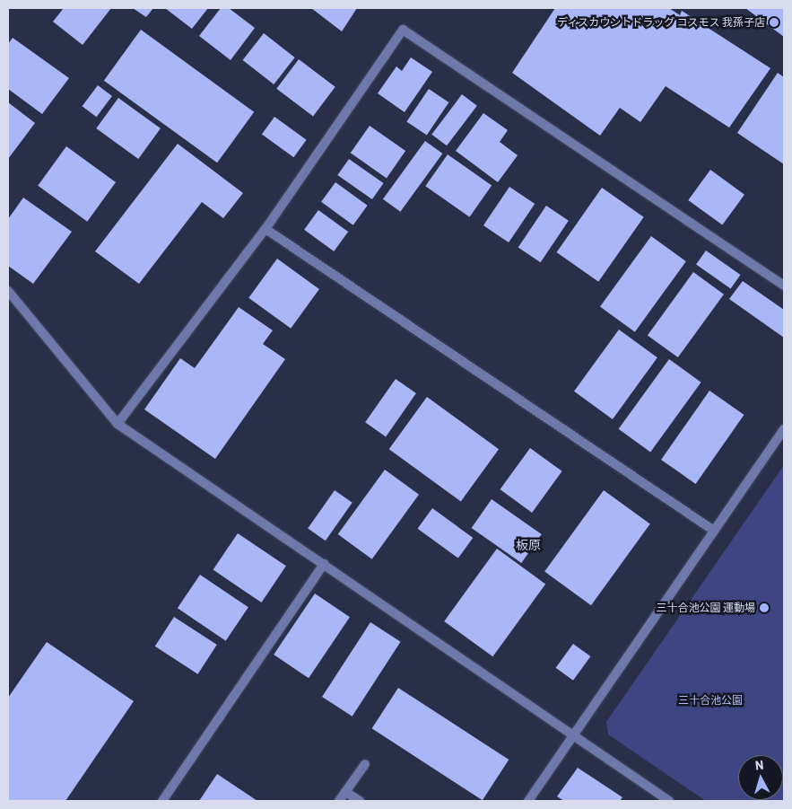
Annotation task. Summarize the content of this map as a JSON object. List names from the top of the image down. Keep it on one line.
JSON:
{"districts":["板原"],"parks":["三十合池公園"],"places":["ディスカウントドラッグ コスモス 我孫子店","三十合池公園 運動場"],"north":"top"}
